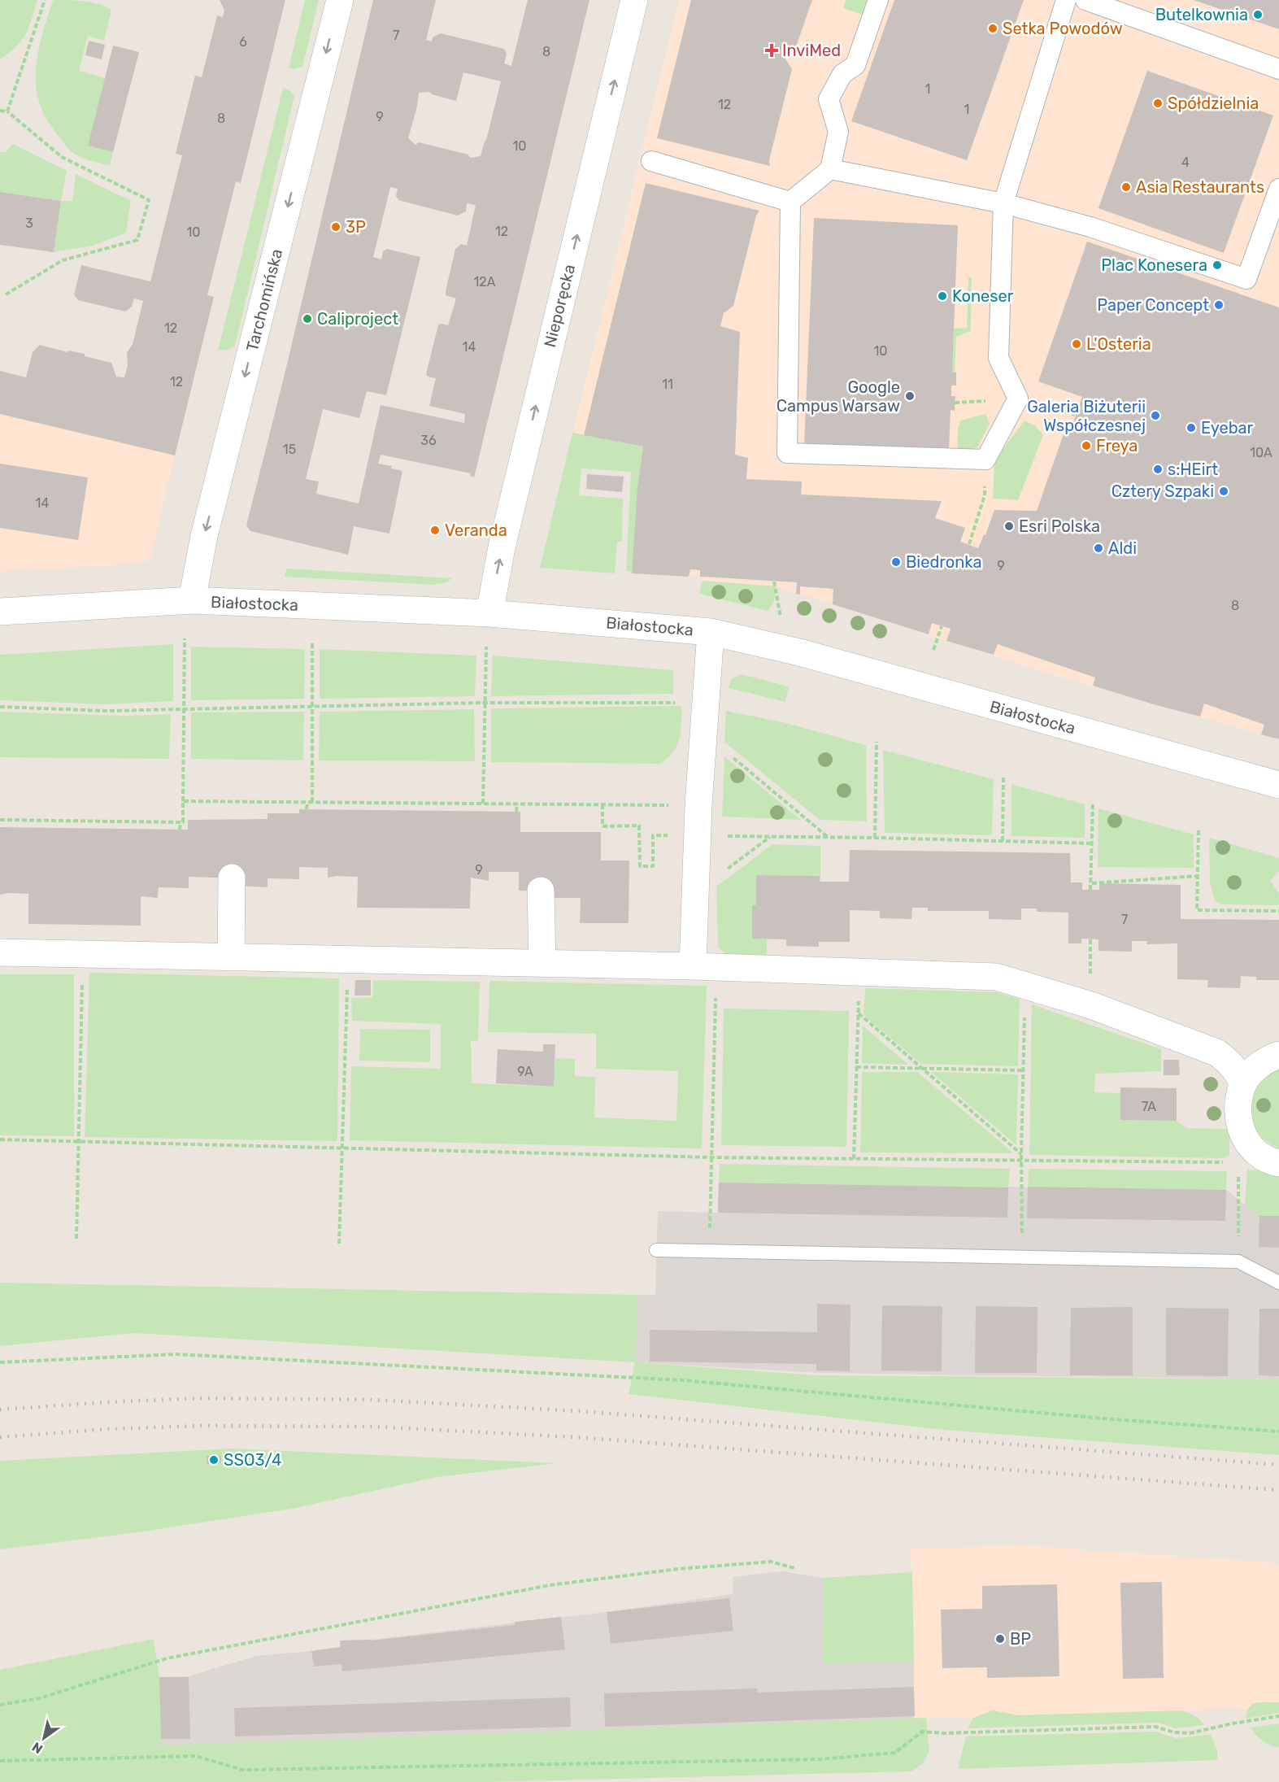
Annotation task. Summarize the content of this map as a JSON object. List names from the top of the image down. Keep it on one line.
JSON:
{"streets":{"street":["Tarchomińska","Nieporęcka","Białostocka"]},"crossings":[["Tarchomińska","Białostocka"],["Nieporęcka","Białostocka"]],"one_way":["Tarchomińska","Nieporęcka"],"places":{"other":["Butelkownia","Setka Powodów","Spółdzielnia","Asia Restaurants","3P","Plac Konesera","Koneser","Paper Concept","Caliproject","L'Osteria","Google Campus Warsaw","Galeria Biżuterii Współczesnej","Eyebar","Freya","s:HEirt","Cztery Szpaki","Esri Polska","Veranda","Aldi","Biedronka","SSO3/4","BP"],"health":["InviMed"]},"house_numbers":["7","6","8","1","12","1","9","8","10","4","3","12","10","12A","12","14","10","12","11","36","15","10A","14","9","8","9","7","9A","7A"],"north":"bottom left"}
